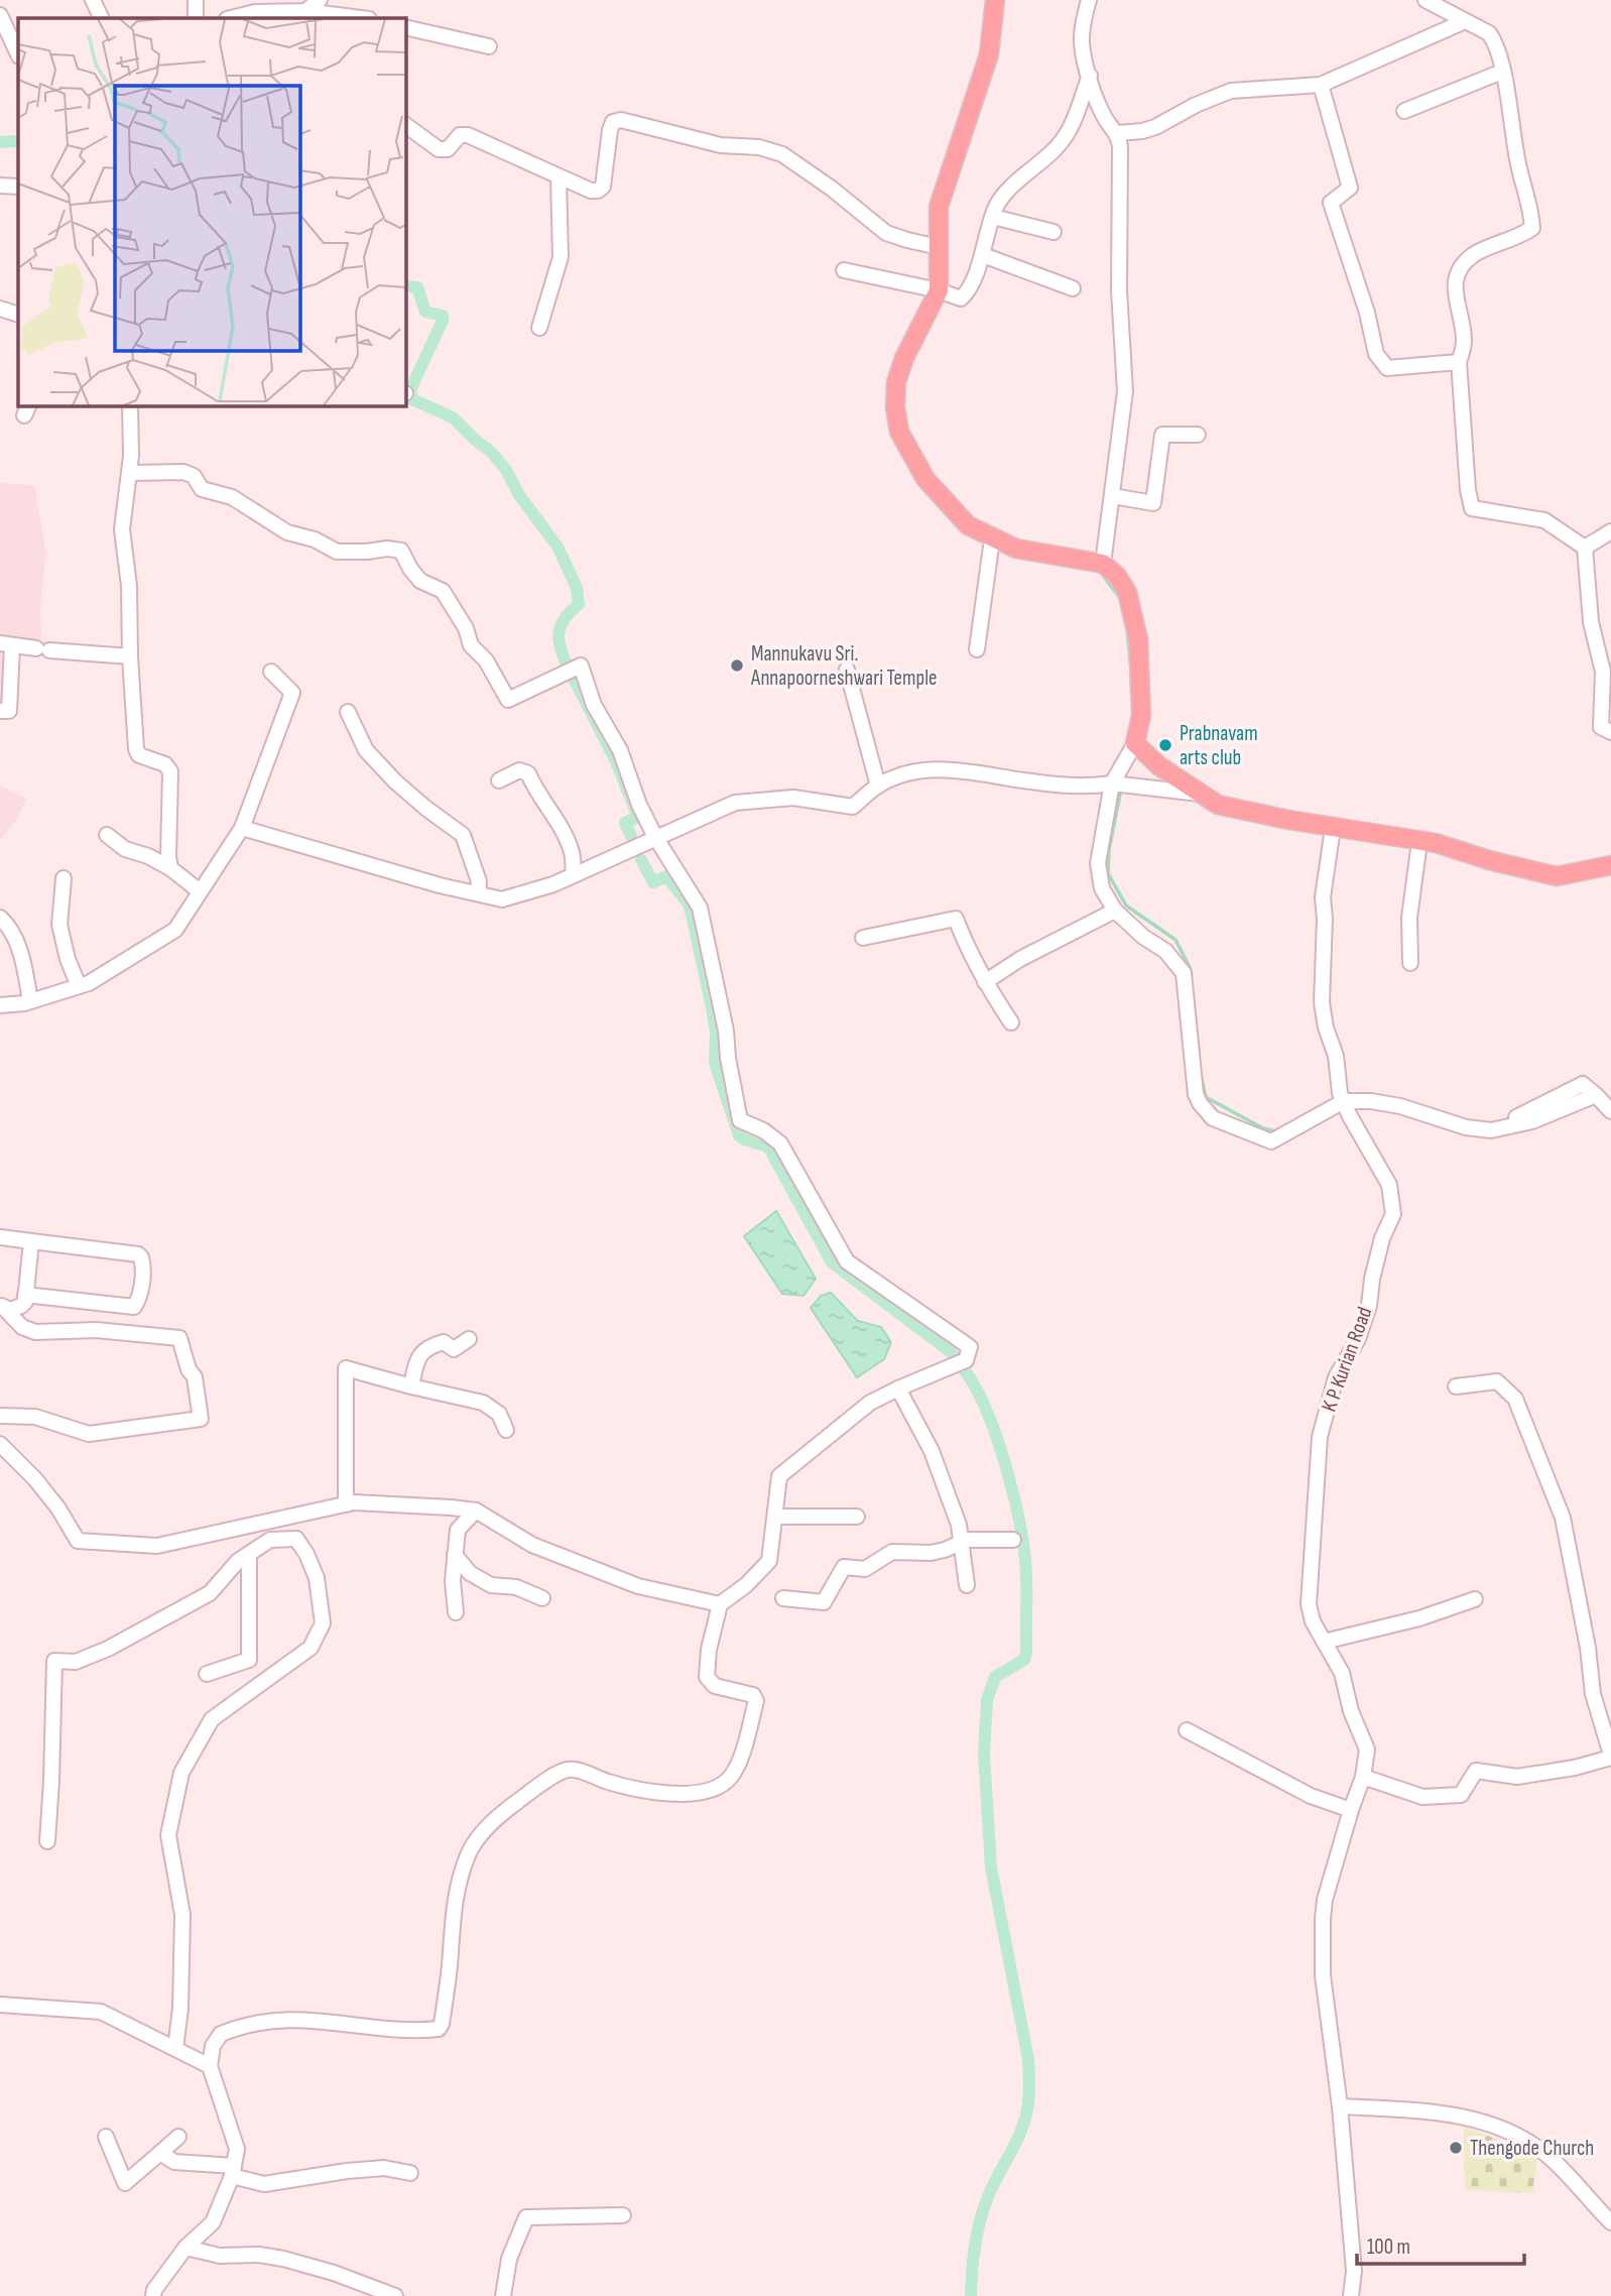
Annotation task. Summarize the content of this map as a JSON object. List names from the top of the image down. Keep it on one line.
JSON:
{"streets":{"street":["K P Kurian Road"]},"places":["Mannukavu Sri. Annapoorneshwari Temple","Prabnavam arts club","Thengode Church"],"scale_bar":"100 m"}
